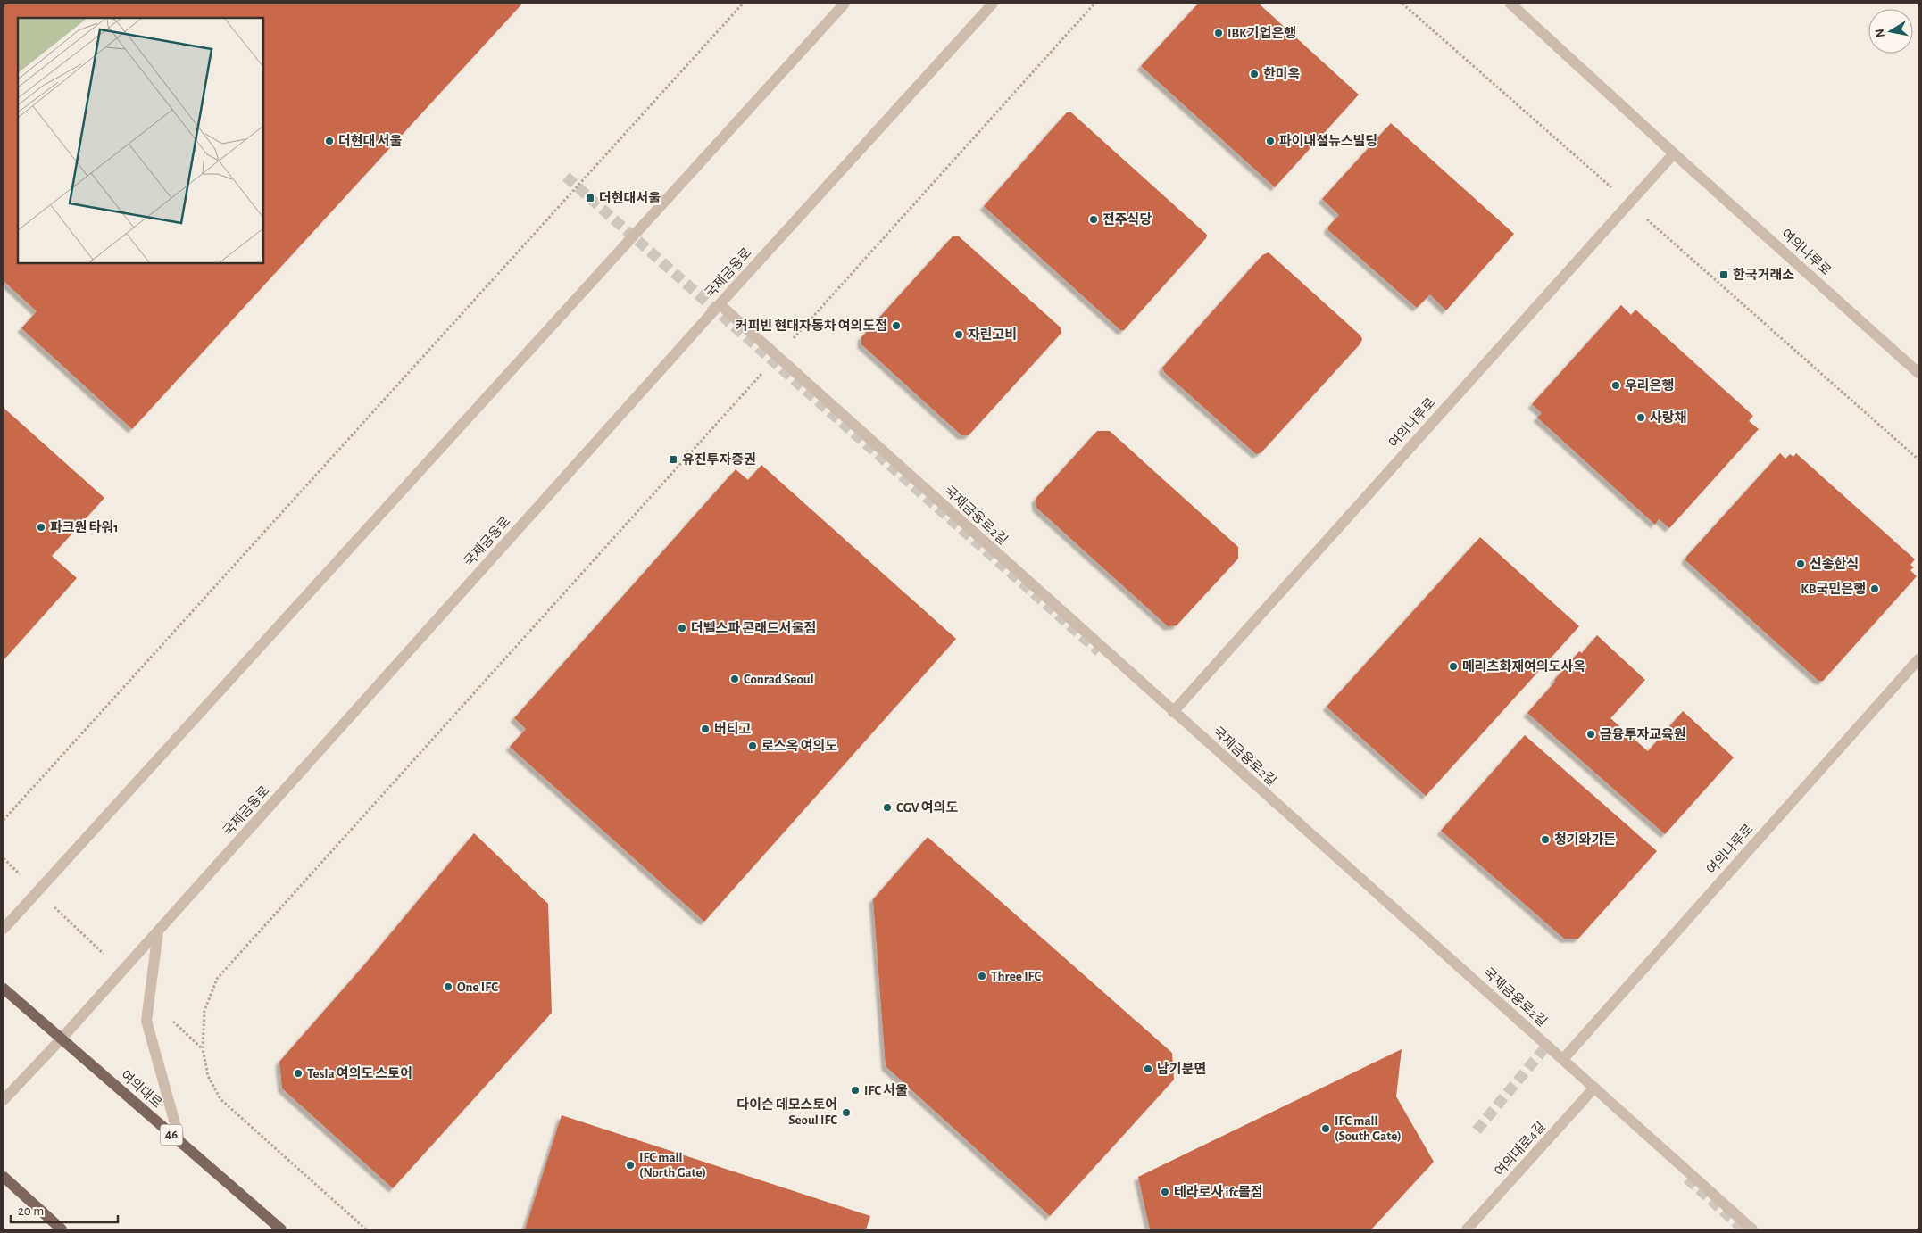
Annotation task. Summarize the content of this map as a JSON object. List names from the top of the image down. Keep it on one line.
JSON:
{"streets":{"main road":["여의대로","46"],"street":["여의나루로","국제금융로","국제금융로2길","여의대로4길"]},"crossings":[["여의나루로","국제금융로2길"],["국제금융로","국제금융로2길"],["국제금융로","여의대로"],["국제금융로2길","여의대로4길"]],"places":{"other":["IBK기업은행","한미옥","더현대 서울","파이내셜뉴스빌딩","전주식당","커피빈 현대자동차 여의도점","자린고비","우리은행","사랑채","파크원 타워1","신송한식","KB국민은행","더벨스파 콘래드서울점","메리츠화재여의도사옥","Conrad Seoul","버티고","금융투자교육원","로스옥 여의도","CGV 여의도","청기와가든","Three IFC","One IFC","남기분면","Tesla 여의도 스토어","IFC 서울","다이슨 데모스토어 Seoul IFC","IFC mall (South Gate)","IFC mall (North Gate)","테라로사 ifc몰점"],"transit":["더현대서울","한국거래소","유진투자증권"]},"scale_bar":"20 m","north":"left"}
